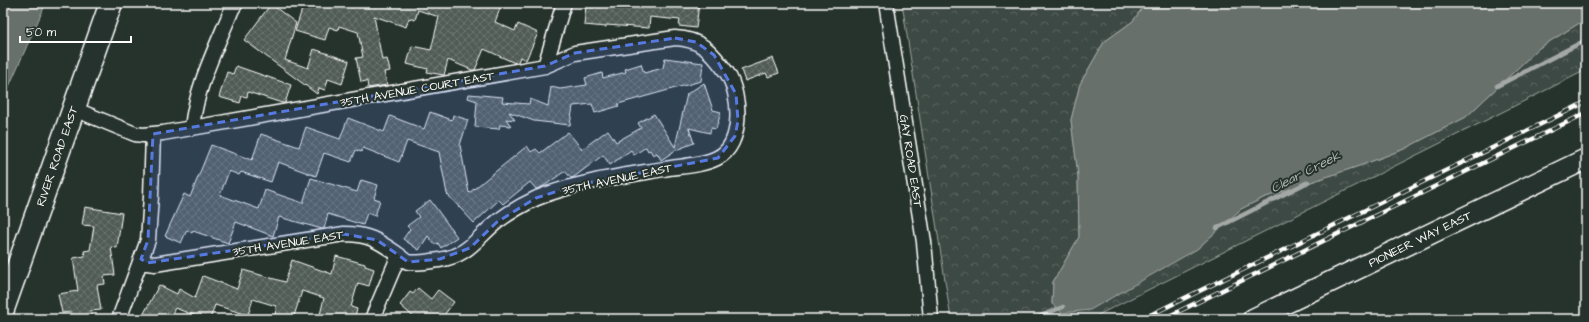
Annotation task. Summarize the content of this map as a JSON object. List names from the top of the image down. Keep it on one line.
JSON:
{"streets":{"main road":["RIVER ROAD EAST","PIONEER WAY EAST"],"street":["35TH AVENUE COURT EAST","GAY ROAD EAST","35TH AVENUE EAST"]},"crossings":[["35TH AVENUE COURT EAST","RIVER ROAD EAST"],["35TH AVENUE COURT EAST","35TH AVENUE EAST"]],"water":["Clear Creek"],"scale_bar":"50 m"}
